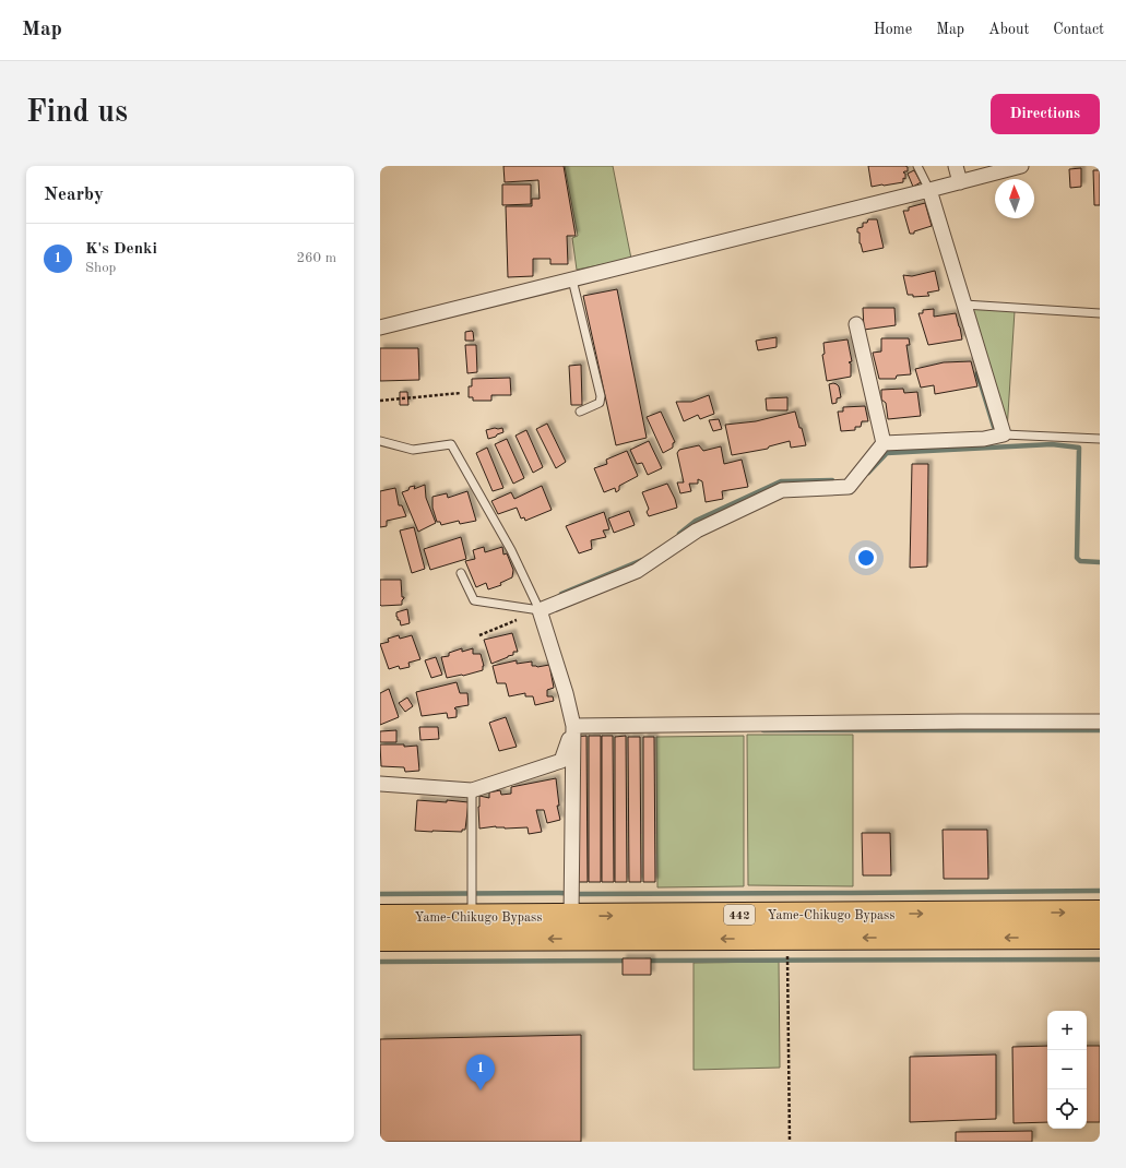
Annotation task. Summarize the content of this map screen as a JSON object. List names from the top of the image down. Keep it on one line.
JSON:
{"streets":{"highway":["442","Yame-Chikugo Bypass"]},"north":"top","page":{"header":"Map","nav":["Home","Map","About","Contact"],"buttons":"Directions","title":"Find us","heading":"Nearby","list":[{"mark":"1","name":"K's Denki","note":"Shop","value":"260 m"}],"map_buttons":["+","−"],"pins":"1"}}
